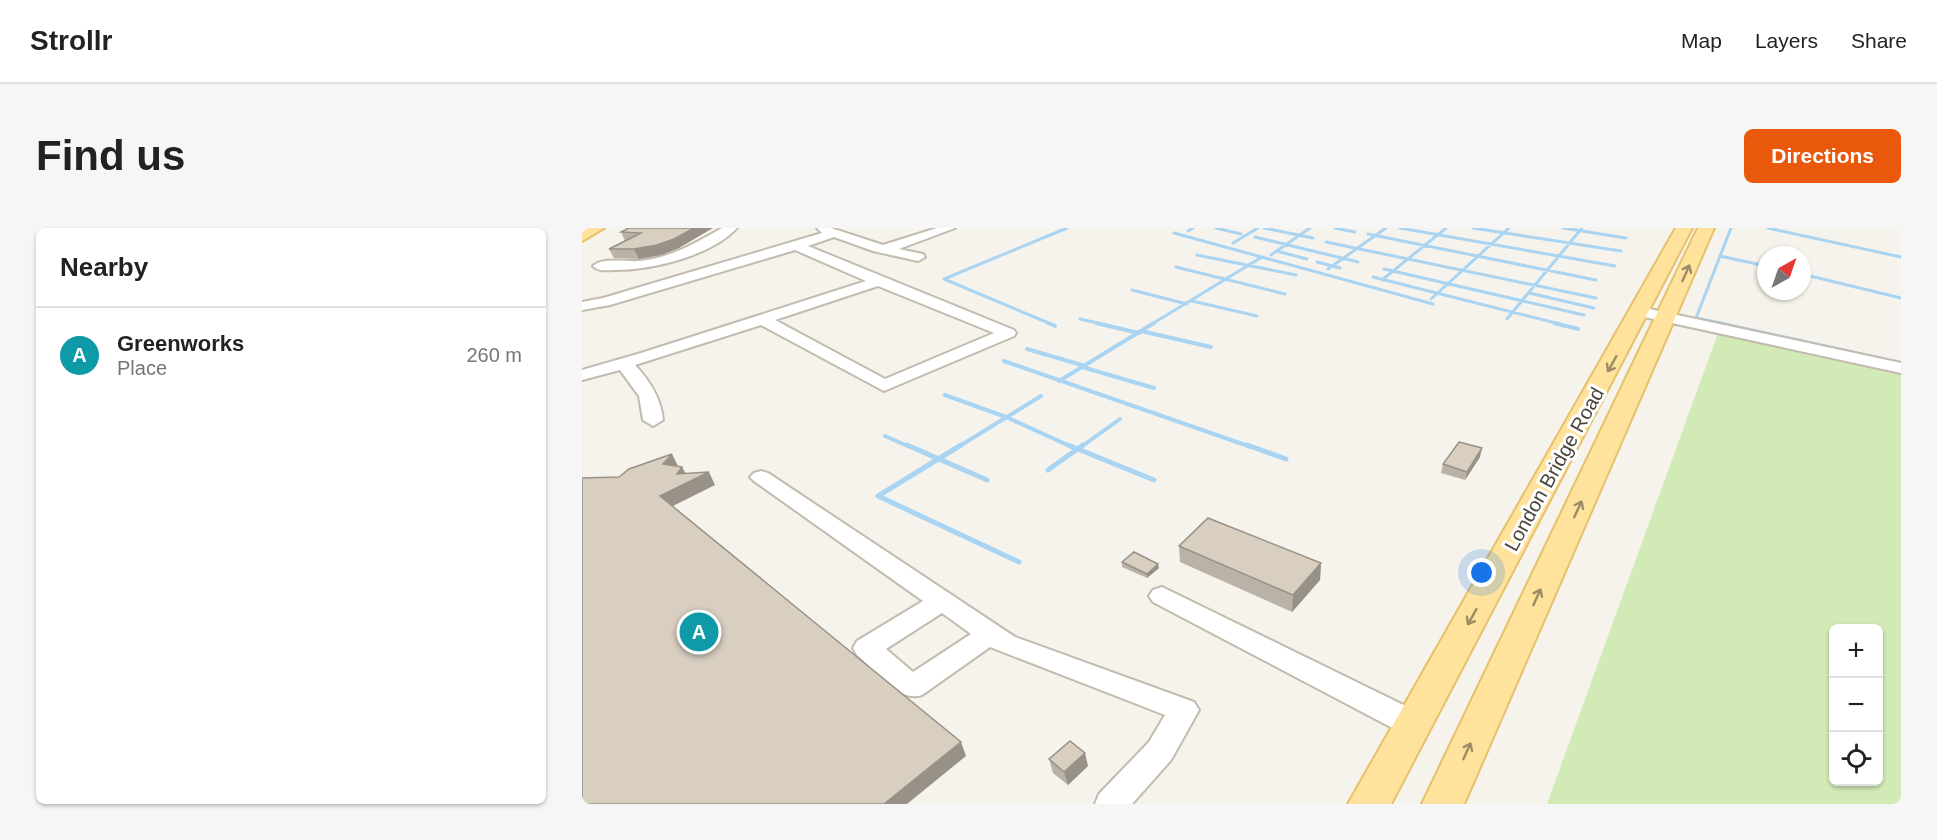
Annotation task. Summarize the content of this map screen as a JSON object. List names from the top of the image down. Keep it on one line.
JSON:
{"streets":{"main road":["London Bridge Road"]},"north":"top right","page":{"header":"Strollr","nav":["Map","Layers","Share"],"buttons":"Directions","title":"Find us","heading":"Nearby","list":[{"mark":"A","name":"Greenworks","note":"Place","value":"260 m"}],"pins":"A","map_buttons":["+","−"]}}
